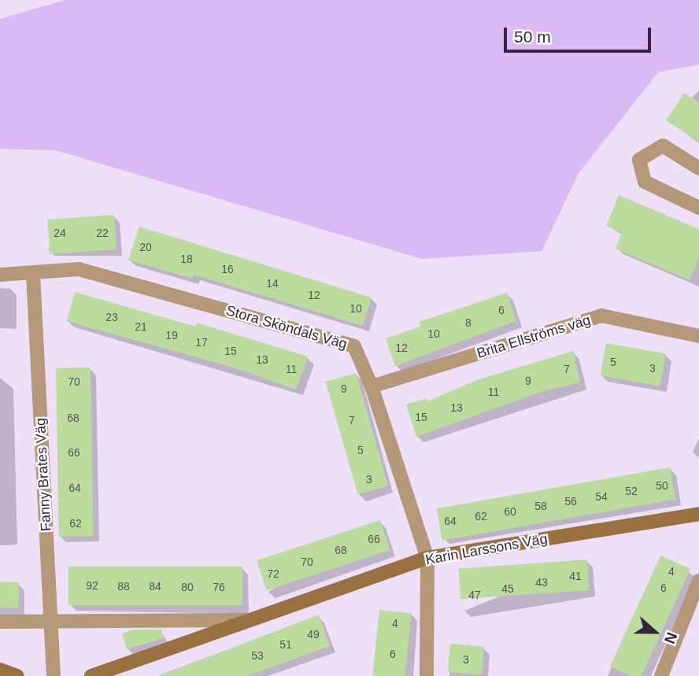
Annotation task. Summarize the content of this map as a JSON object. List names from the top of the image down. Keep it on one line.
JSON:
{"streets":{"street":["Stora Sköndals Väg","Brita Ellströms väg","Fanny Brates Väg","Karin Larssons Väg"]},"crossings":[["Stora Sköndals Väg","Brita Ellströms väg"],["Stora Sköndals Väg","Fanny Brates Väg"],["Stora Sköndals Väg","Karin Larssons Väg"],["Fanny Brates Väg","Karin Larssons Väg"]],"house_numbers":["24","22","20","18","16","14","12","10","6","23","8","21","10","19","17","12","15","13","5","3","11","7","9","70","9","11","13","15","68","7","5","66","3","50","64","52","54","56","58","60","62","64","62","66","68","70","4","72","41","43","92","88","84","80","76","6","45","47","4","49","51","6","53","3"],"scale_bar":"50 m","north":"right"}
